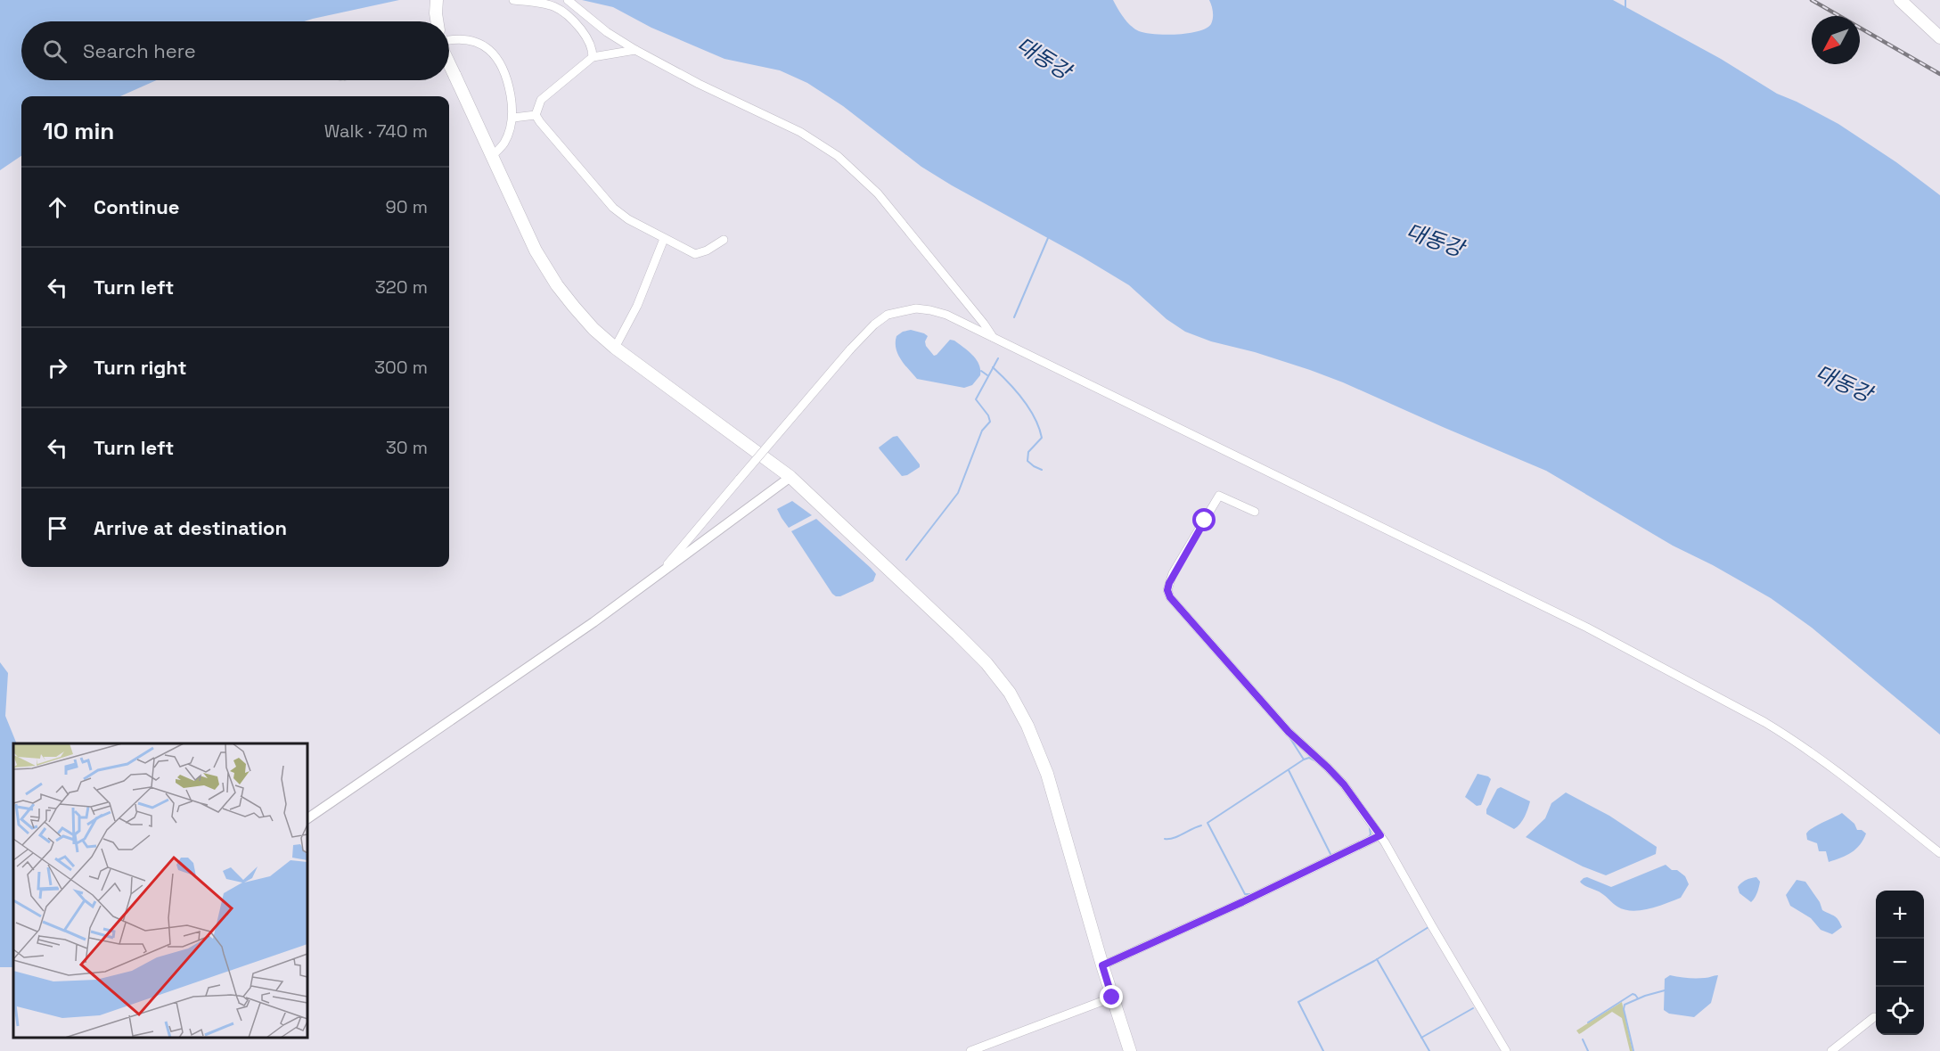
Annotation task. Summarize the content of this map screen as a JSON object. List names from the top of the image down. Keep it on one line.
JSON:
{"water":["대동강"],"north":"bottom left","page":{"search":"Search here","heading":["10 min","Walk · 740 m"],"list":[["Continue","90 m"],["Turn left","320 m"],["Turn right","300 m"],["Turn left","30 m"],"Arrive at destination"],"map_buttons":["+","−"]}}
